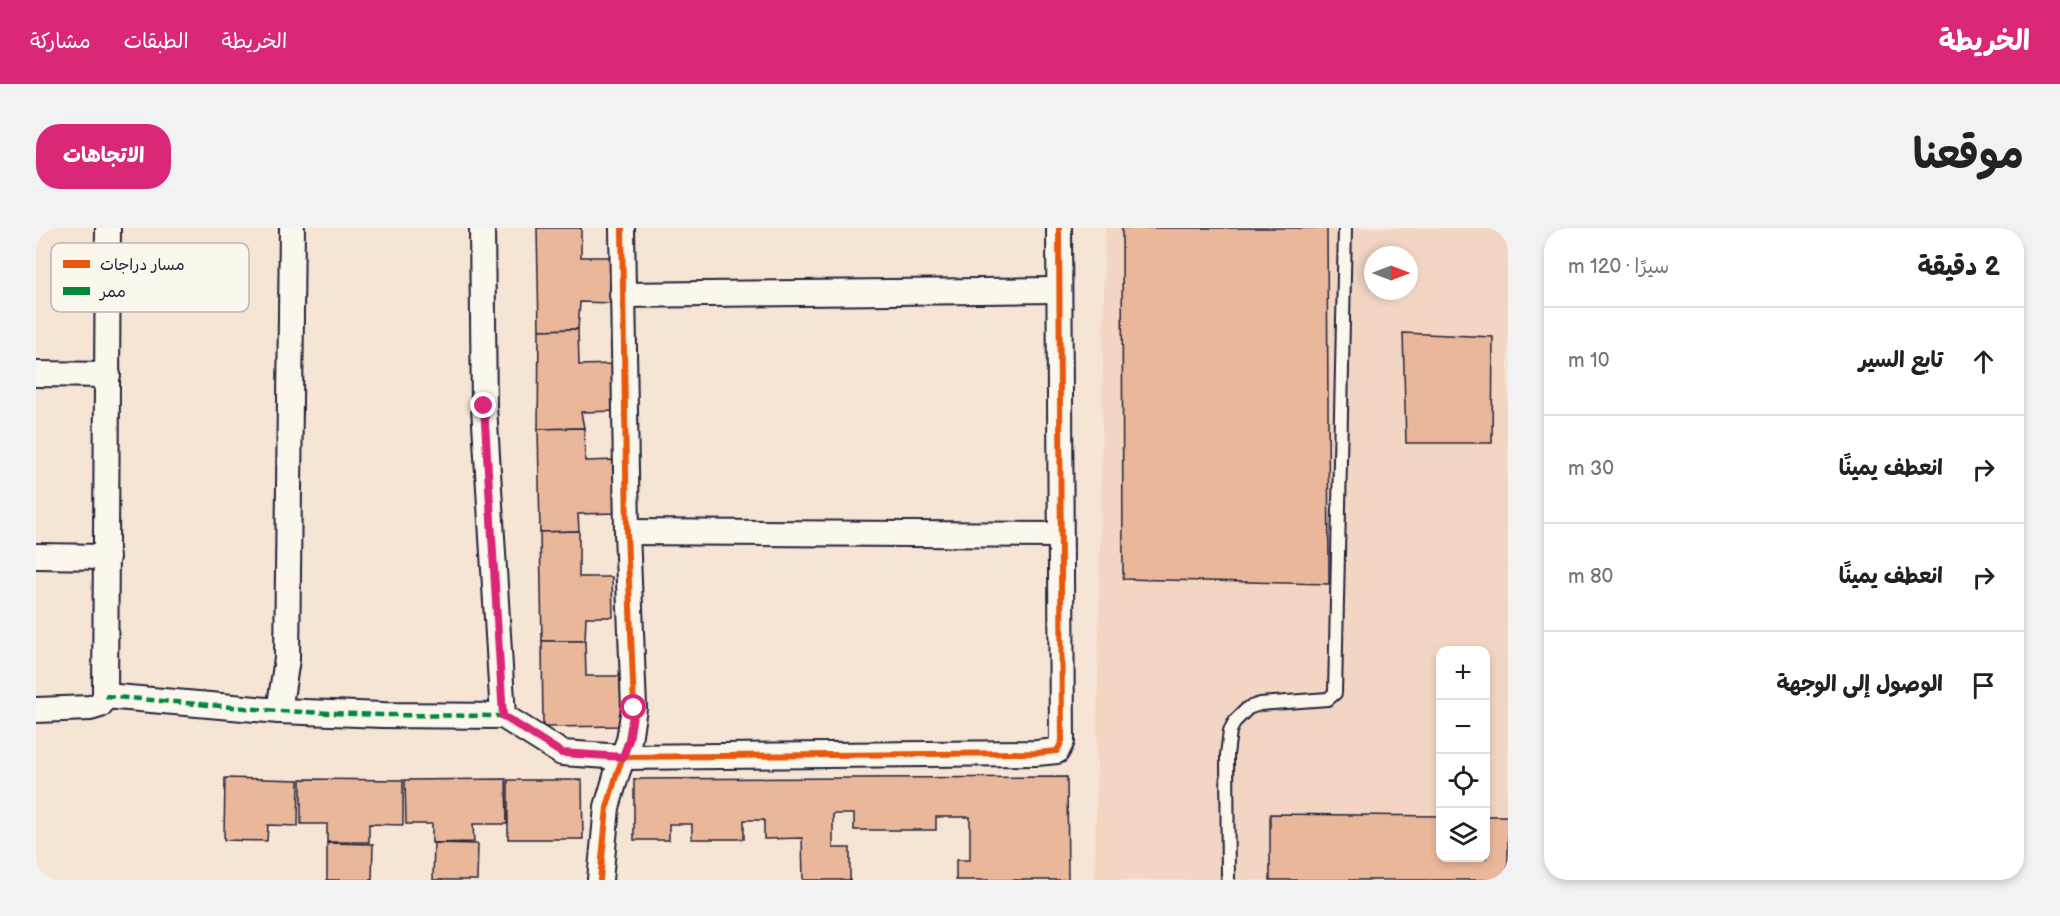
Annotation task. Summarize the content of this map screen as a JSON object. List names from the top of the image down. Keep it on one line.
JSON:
{"legend":["مسار دراجات","ممر"],"north":"right","page":{"header":"الخريطة","nav":["الخريطة","الطبقات","مشاركة"],"title":"موقعنا","buttons":"الاتجاهات","heading":["2 دقيقة","سيرًا · 120 m"],"list":[["تابع السير","10 m"],["انعطف يمينًا","30 m"],["انعطف يمينًا","80 m"],"الوصول إلى الوجهة"],"map_buttons":["+","−"]}}
